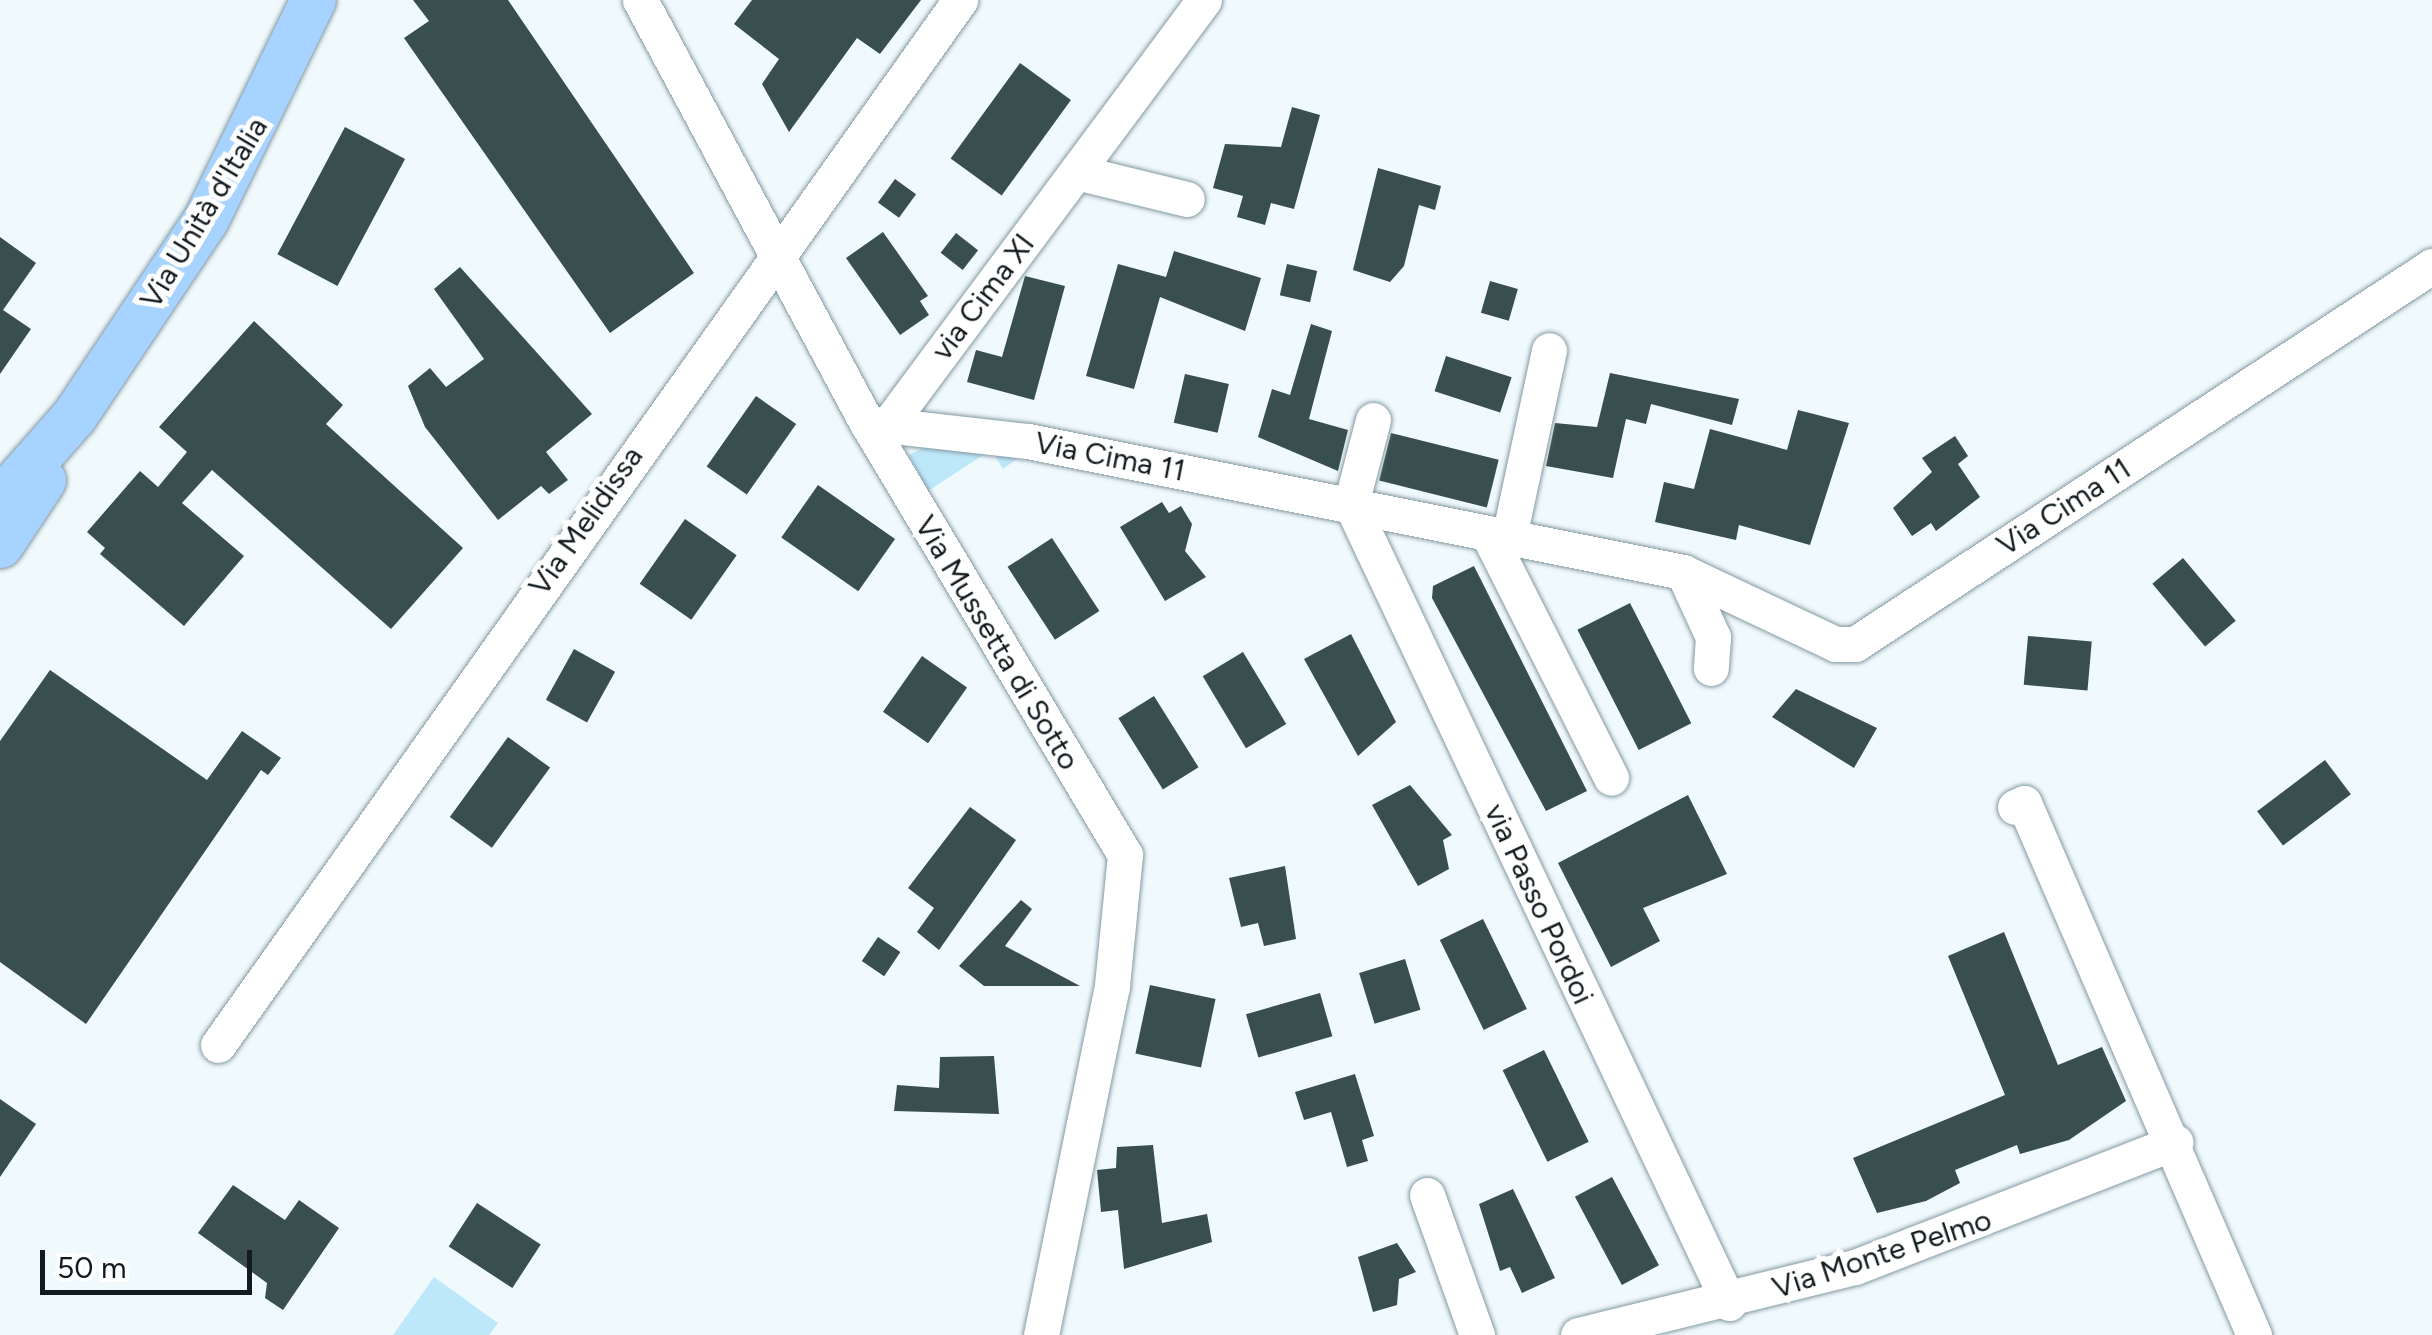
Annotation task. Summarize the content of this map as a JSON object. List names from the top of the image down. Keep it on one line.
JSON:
{"streets":{"main road":["Via Unità d'Italia"],"street":["via Cima XI","Via Cima 11","Via Melidissa","Via Mussetta di Sotto","via Passo Pordoi","Via Monte Pelmo"]},"crossings":[["via Cima XI","Via Cima 11"],["via Cima XI","Via Mussetta di Sotto"],["Via Cima 11","Via Mussetta di Sotto"],["Via Cima 11","via Passo Pordoi"],["Via Melidissa","Via Mussetta di Sotto"],["via Passo Pordoi","Via Monte Pelmo"]],"scale_bar":"50 m"}
